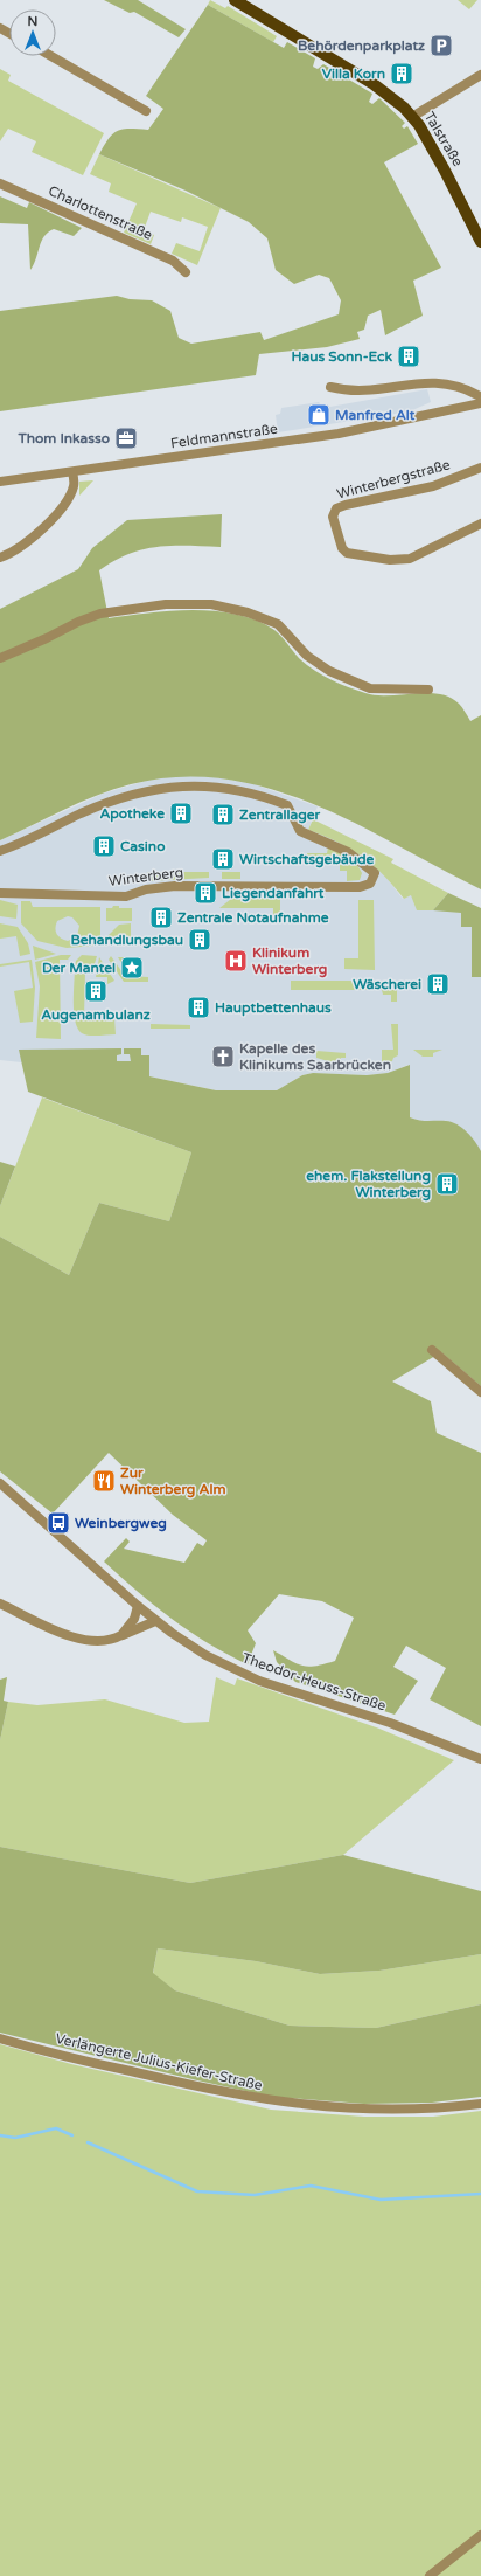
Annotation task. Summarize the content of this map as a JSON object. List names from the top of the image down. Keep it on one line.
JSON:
{"streets":{"main road":["Talstraße"],"street":["Charlottenstraße","Feldmannstraße","Winterbergstraße","Winterberg","Theodor-Heuss-Straße","Verlängerte Julius-Kiefer-Straße"]},"places":{"parking":["Behördenparkplatz"],"building":["Villa Korn","Haus Sonn-Eck","Apotheke","Zentrallager","Casino","Wirtschaftsgebäude","Liegendanfahrt","Zentrale Notaufnahme","Behandlungsbau","Wäscherei","Augenambulanz","Hauptbettenhaus","ehem. Flakstellung Winterberg"],"shop":["Manfred Alt"],"office":["Thom Inkasso"],"hospital":["Klinikum Winterberg"],"place":["Der Mantel"],"church":["Kapelle des Klinikums Saarbrücken"],"restaurant":["Zur Winterberg Alm"],"bus stop":["Weinbergweg"]},"north":"top"}
